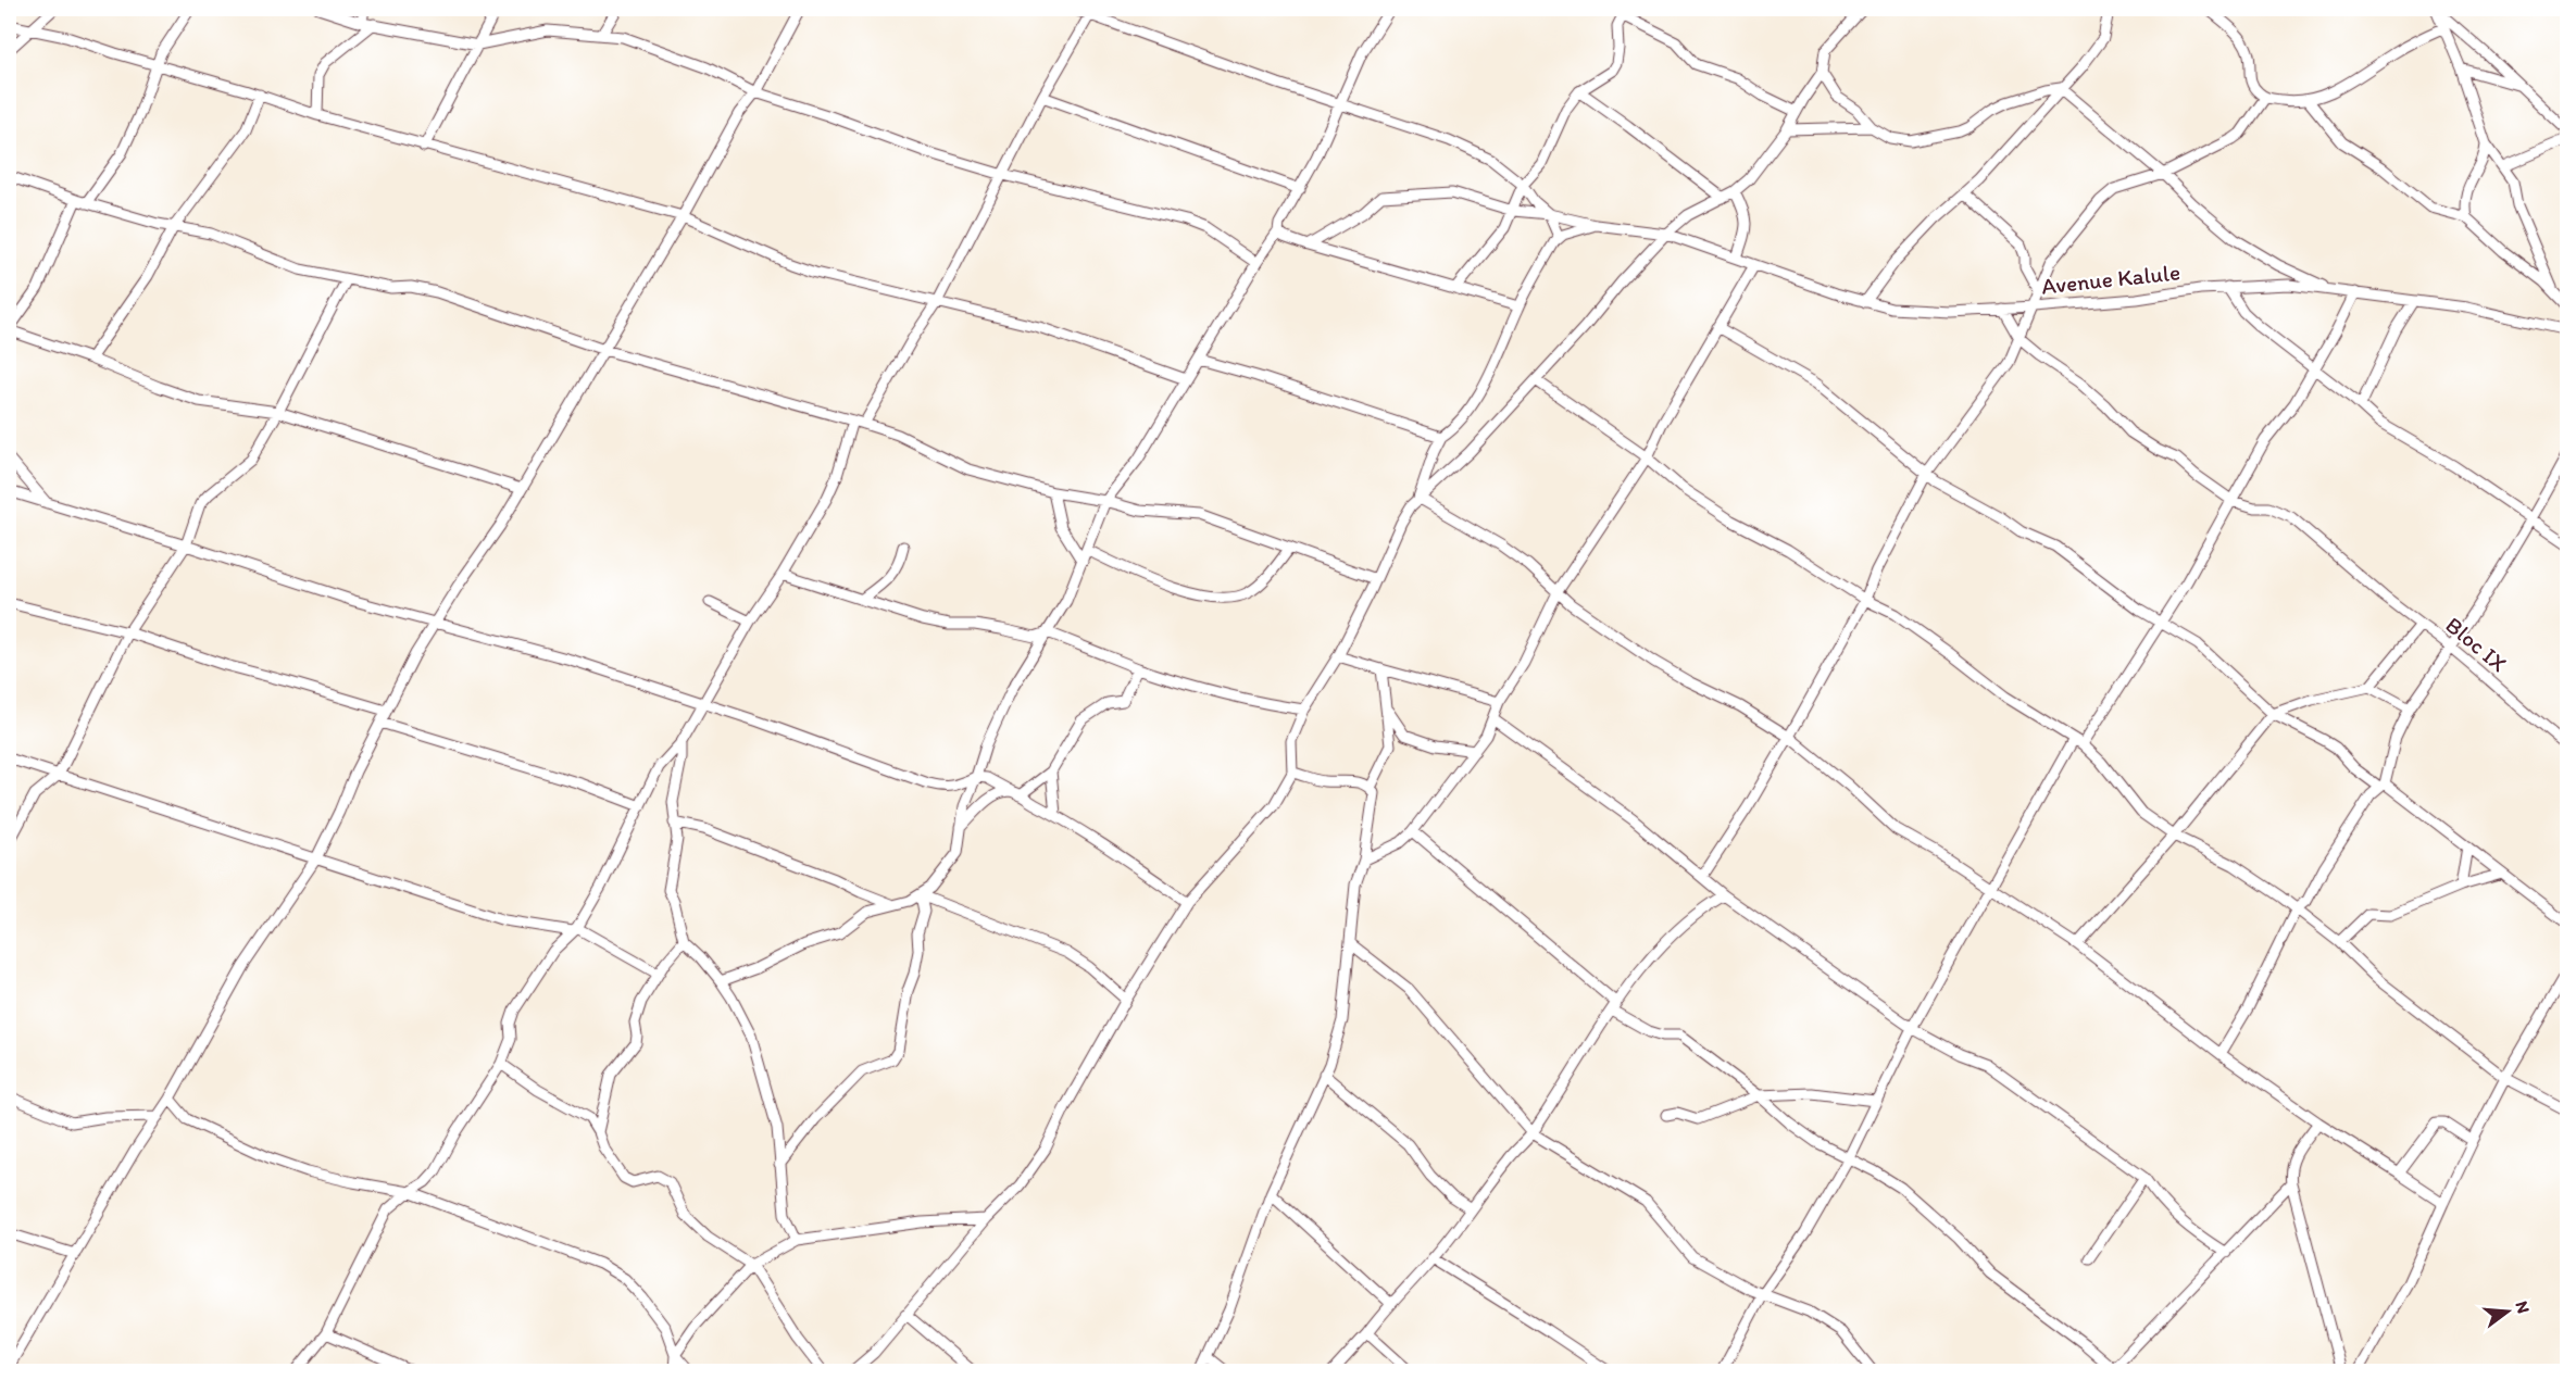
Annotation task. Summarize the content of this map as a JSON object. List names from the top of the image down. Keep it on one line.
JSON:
{"streets":{"street":["Avenue Kalule","Bloc IX"]},"north":"right"}
